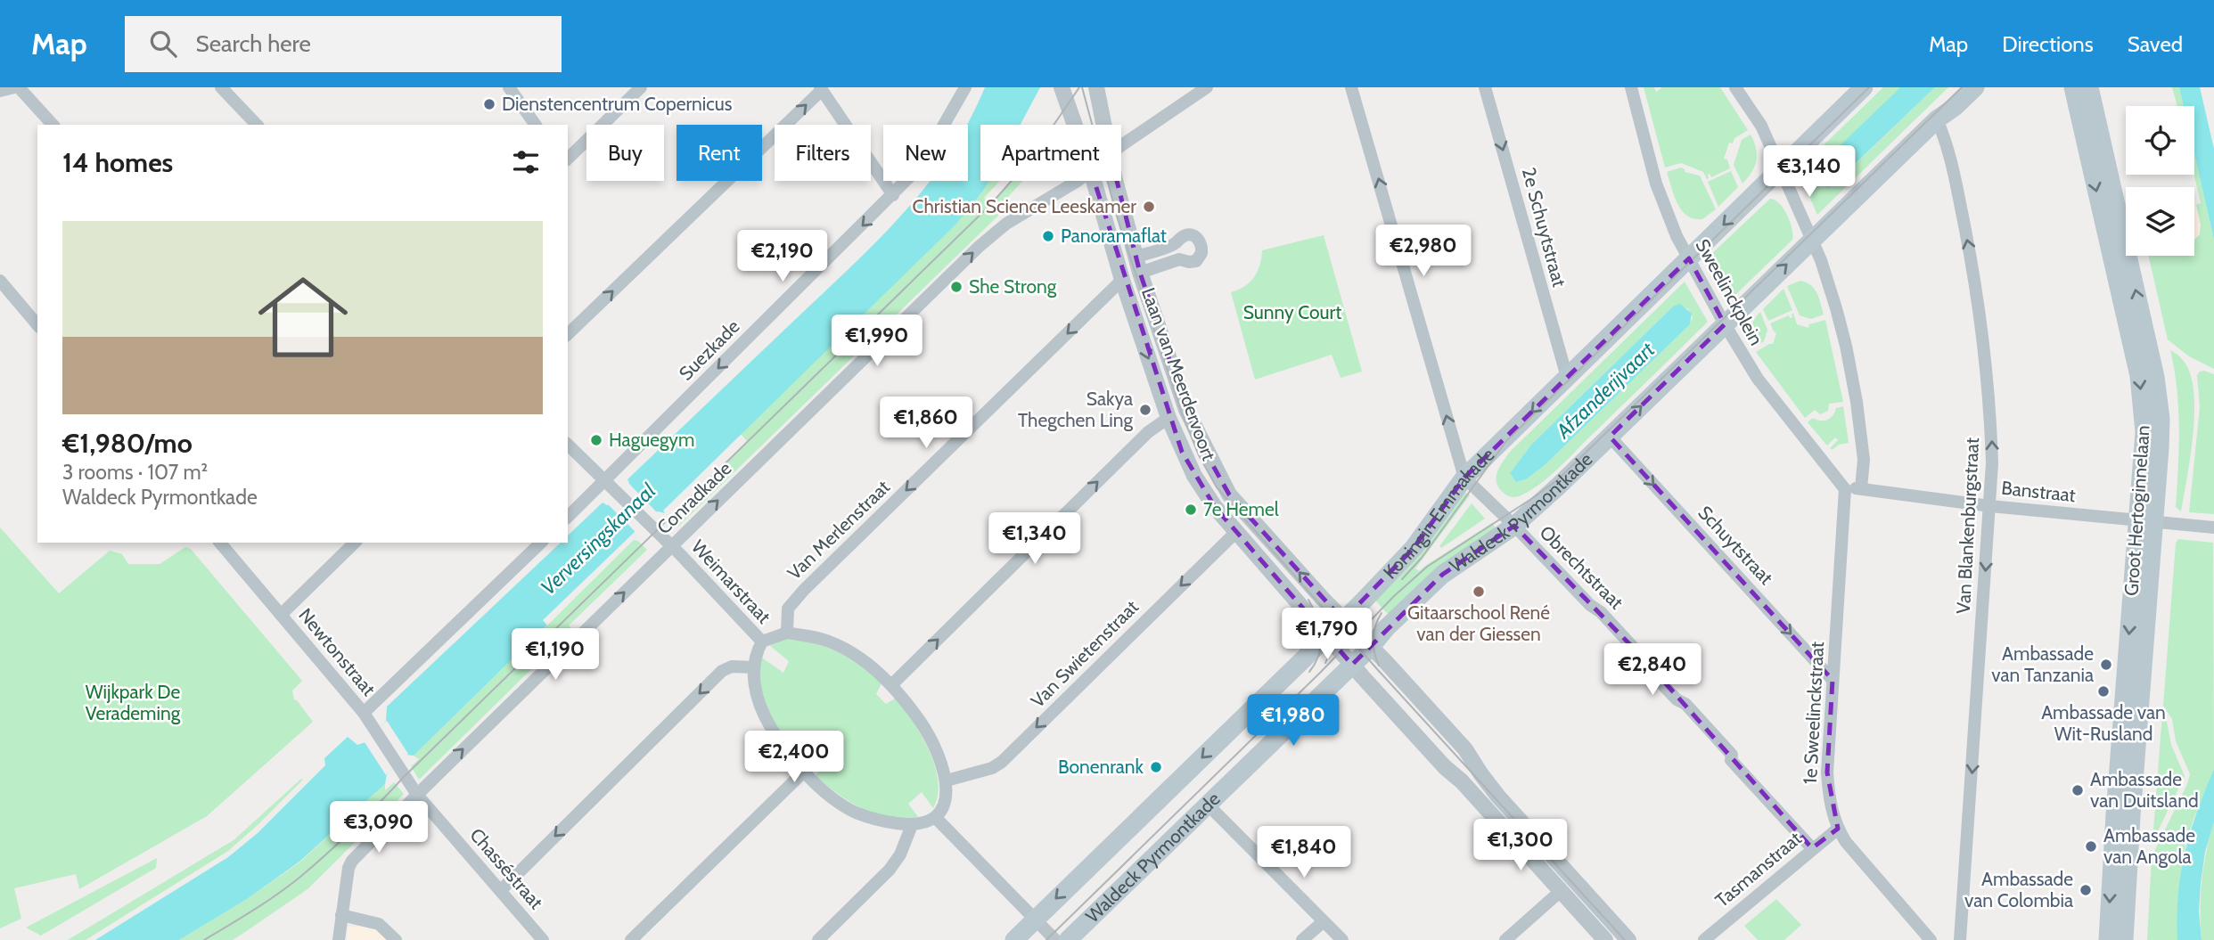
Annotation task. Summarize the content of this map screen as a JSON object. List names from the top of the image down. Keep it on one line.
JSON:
{"streets":{"main road":["Groot Hertoginnelaan","Waldeck Pyrmontkade","Koningin Emmakade"],"street":["2e Schuytstraat","Sweelinckplein","Suezkade","Laan van Meerdervoort","Banstraat","Conradkade","Van Blankenburgstraat","Van Merlenstraat","Schuytstraat","Obrechtstraat","Weimarstraat","Newtonstraat","Van Swietenstraat","1e Sweelinckstraat","Chasséstraat","Tasmanstraat"]},"crossings":[["2e Schuytstraat","Koningin Emmakade"],["Sweelinckplein","Banstraat"],["Sweelinckplein","Waldeck Pyrmontkade"],["Sweelinckplein","Koningin Emmakade"],["Sweelinckplein","1e Sweelinckstraat"],["Suezkade","Weimarstraat"],["Laan van Meerdervoort","Waldeck Pyrmontkade"],["Laan van Meerdervoort","Koningin Emmakade"],["Laan van Meerdervoort","Van Merlenstraat"],["Laan van Meerdervoort","Van Swietenstraat"],["Banstraat","Groot Hertoginnelaan"],["Banstraat","Van Blankenburgstraat"],["Banstraat","1e Sweelinckstraat"],["Conradkade","Weimarstraat"],["Conradkade","Newtonstraat"],["Conradkade","Chasséstraat"],["Waldeck Pyrmontkade","Van Blankenburgstraat"],["Waldeck Pyrmontkade","Schuytstraat"],["Waldeck Pyrmontkade","Obrechtstraat"],["Koningin Emmakade","Obrechtstraat"],["Schuytstraat","1e Sweelinckstraat"],["Obrechtstraat","Tasmanstraat"],["Newtonstraat","Chasséstraat"],["1e Sweelinckstraat","Tasmanstraat"]],"one_way":["2e Schuytstraat","Suezkade","Conradkade","Koningin Emmakade","Van Merlenstraat","Schuytstraat","Obrechtstraat","Van Swietenstraat"],"water":["Afzanderijvaart","Verversingskanaal"],"parks":["Sunny Court","Wijkpark De Verademing"],"places":["Dienstencentrum Copernicus","Christian Science Leeskamer","Panoramaflat","She Strong","Sakya Thegchen Ling","Haguegym","7e Hemel","Gitaarschool René van der Giessen","Ambassade van Tanzania","Ambassade van Wit-Rusland","Bonenrank","Ambassade van Duitsland","Ambassade van Angola","Ambassade van Colombia"],"page":{"header":"Map","search":"Search here","nav":["Map","Directions","Saved"],"chip":["Buy","Rent","Filters","New","Apartment"],"heading":"14 homes","price":["€3,140","€2,980","€2,190","€1,990","€1,860","€1,340","€1,790","€1,190","€2,840","€1,980","€2,400","€3,090","€1,300","€1,840"],"list":[{"name":"€1,980/mo","note":"3 rooms · 107 m² · Waldeck Pyrmontkade"}]}}
